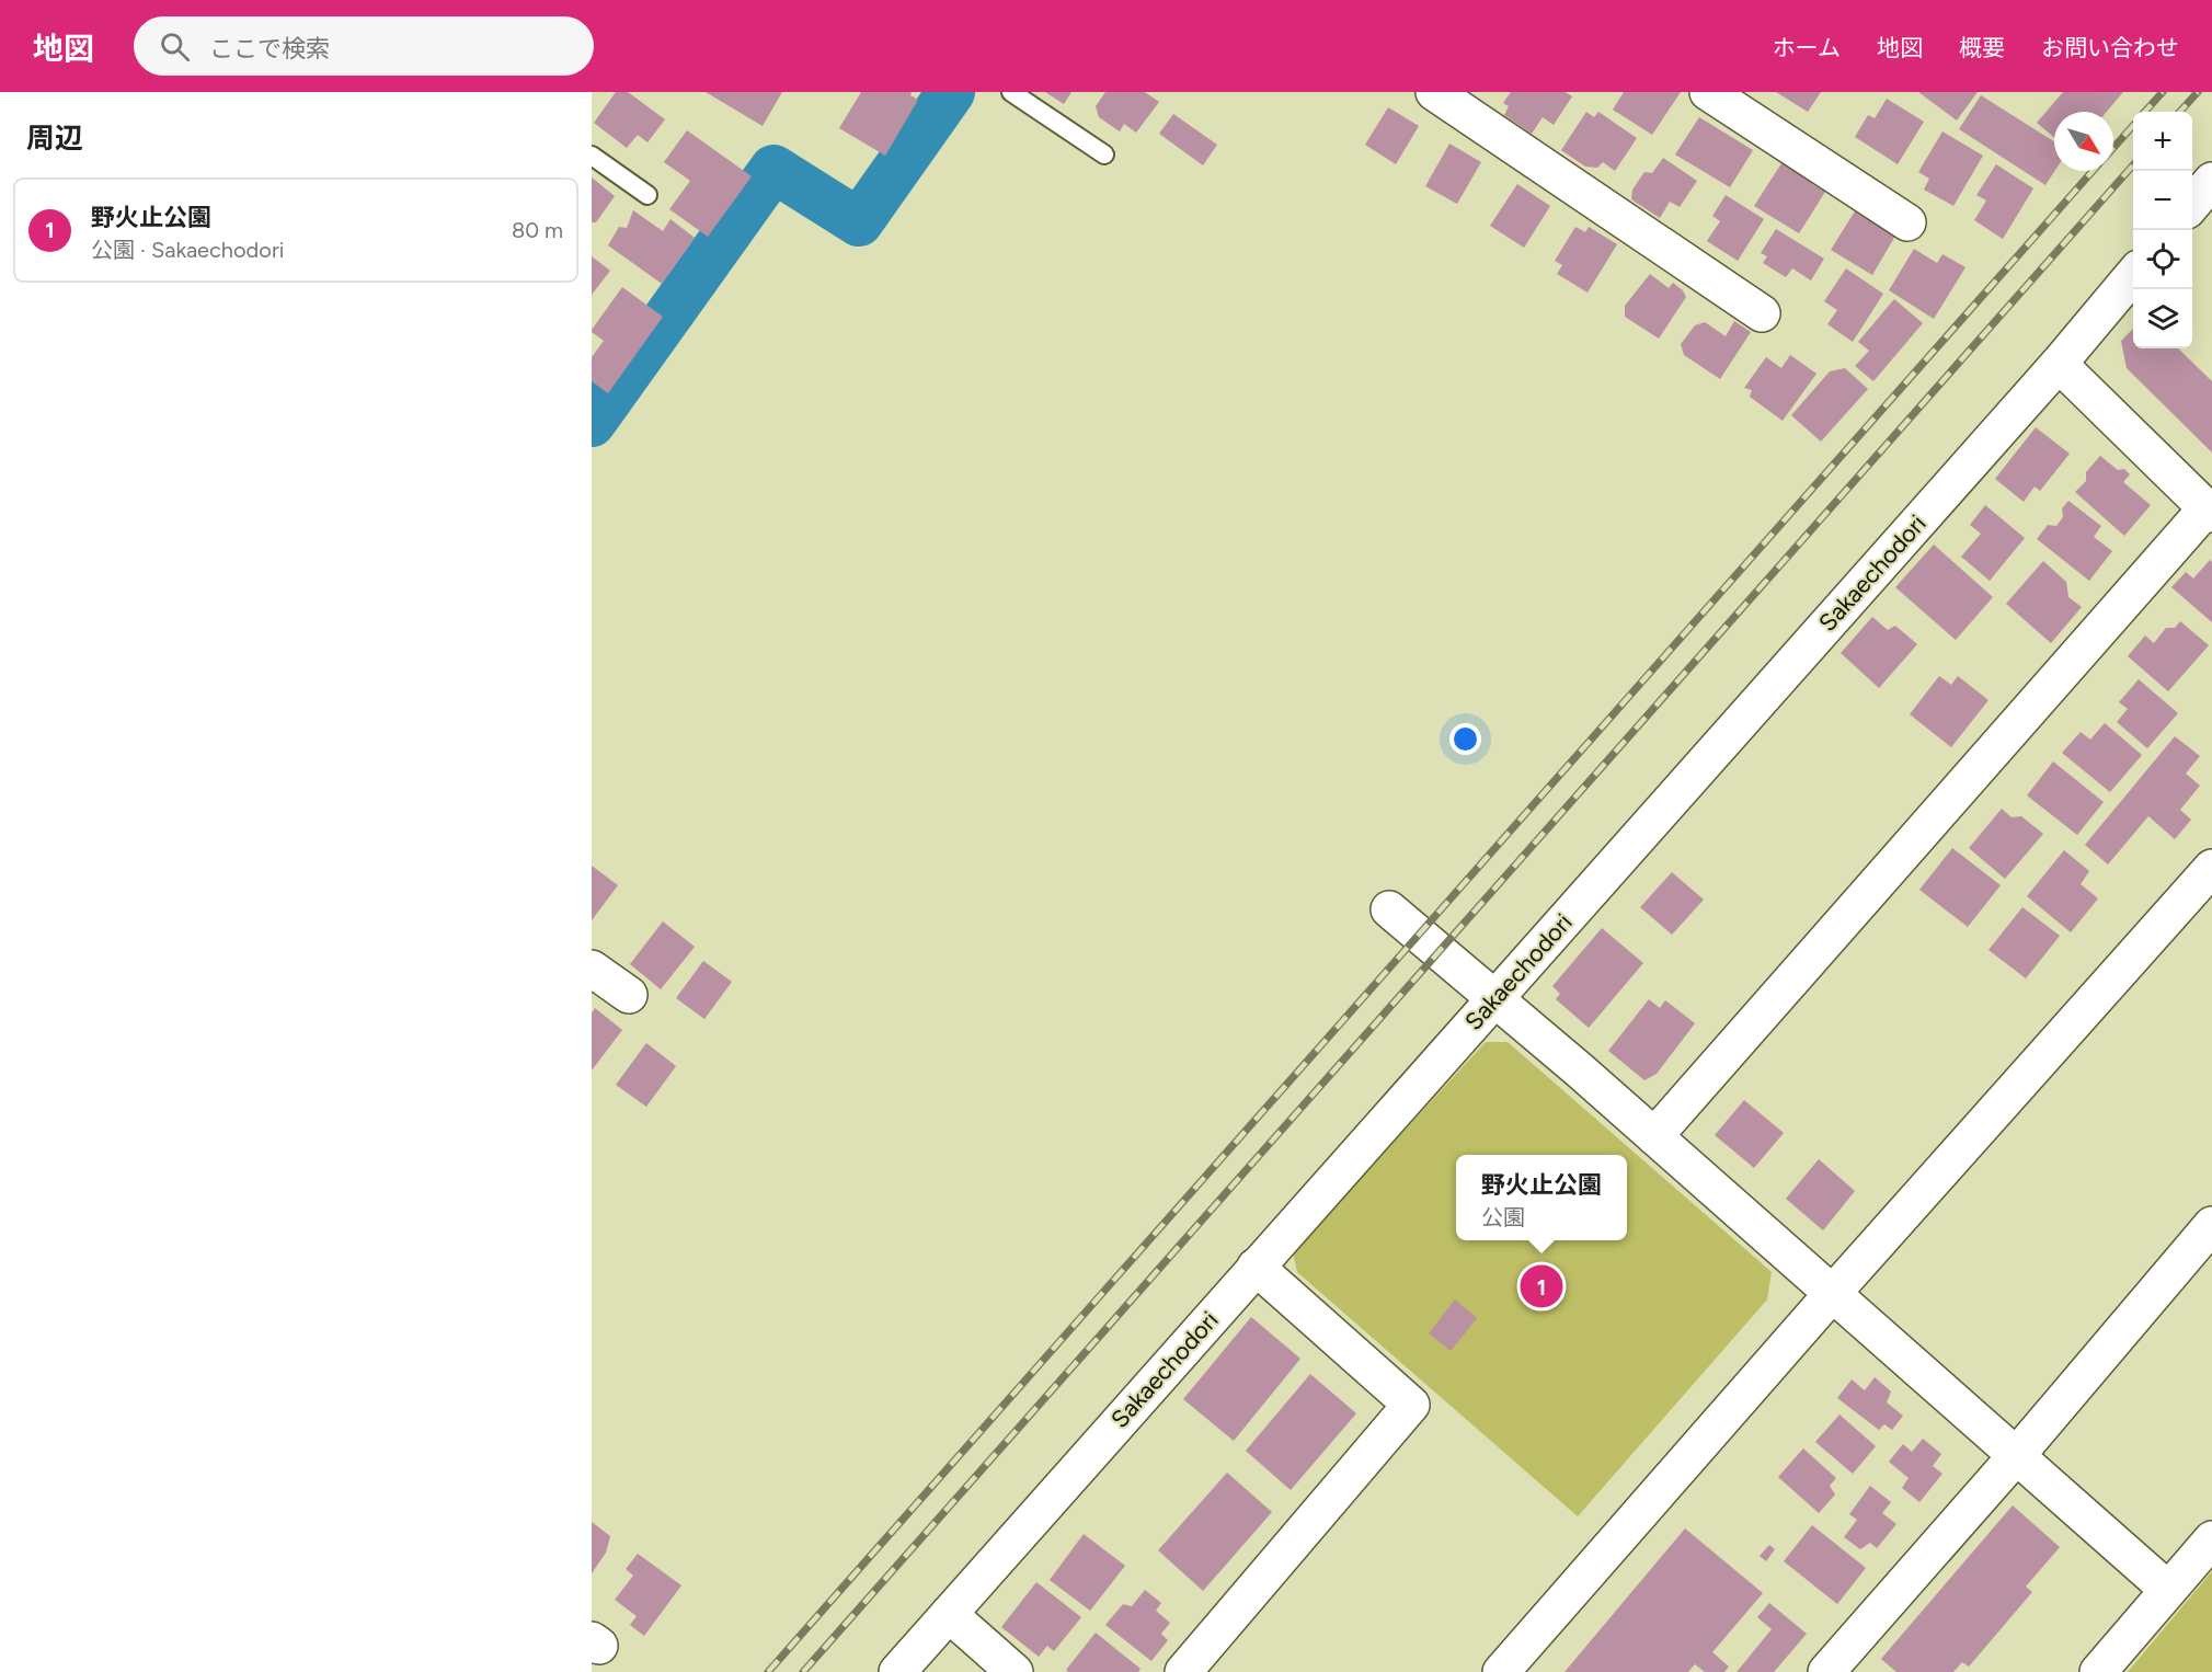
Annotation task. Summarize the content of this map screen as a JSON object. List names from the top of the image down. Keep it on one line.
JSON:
{"streets":{"street":["Sakaechodori"]},"north":"bottom right","page":{"header":"地図","search":"ここで検索","nav":["ホーム","地図","概要","お問い合わせ"],"heading":"周辺","map_buttons":["+","−"],"list":[{"mark":"1","name":"野火止公園","note":"公園 · Sakaechodori","value":"80 m"}],"popup":["野火止公園","公園"],"pins":"1"}}
